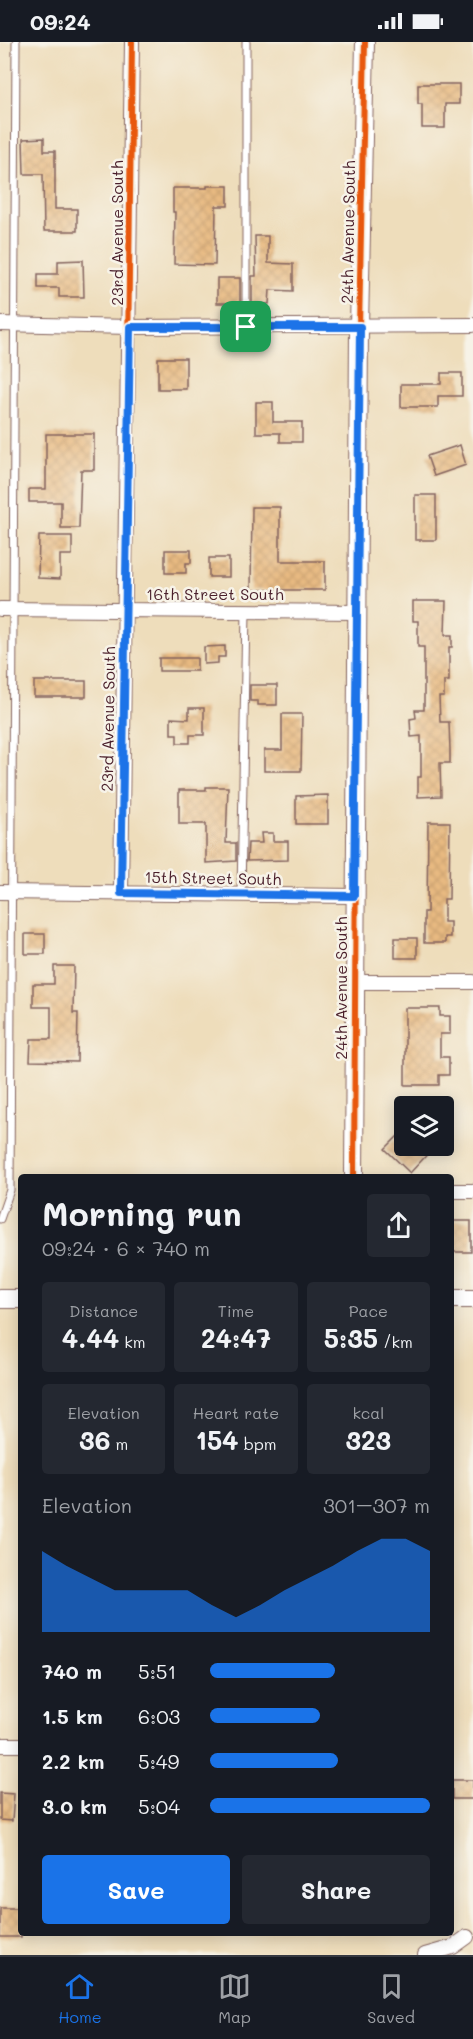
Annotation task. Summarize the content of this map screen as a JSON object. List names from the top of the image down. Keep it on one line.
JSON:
{"streets":{"street":["24th Avenue South","23rd Avenue South","16th Street South","15th Street South"]},"crossings":[["24th Avenue South","16th Street South"],["24th Avenue South","15th Street South"],["23rd Avenue South","16th Street South"],["23rd Avenue South","15th Street South"]],"page":{"status":"09:24","heading":["Morning run","09:24 · 6 × 740 m"],"stats":[["Distance","4.44 km"],["Time","24:47"],["Pace","5:35 /km"],["Elevation","36 m"],["Heart rate","154 bpm"],["kcal","323"]],"chart":["Elevation","301–307 m"],"list":[{"name":"740 m","note":"5:51"},{"name":"1.5 km","note":"6:03"},{"name":"2.2 km","note":"5:49"},{"name":"3.0 km","note":"5:04"}],"buttons":["Save","Share"],"tabs":["Home","Map","Saved"]}}
